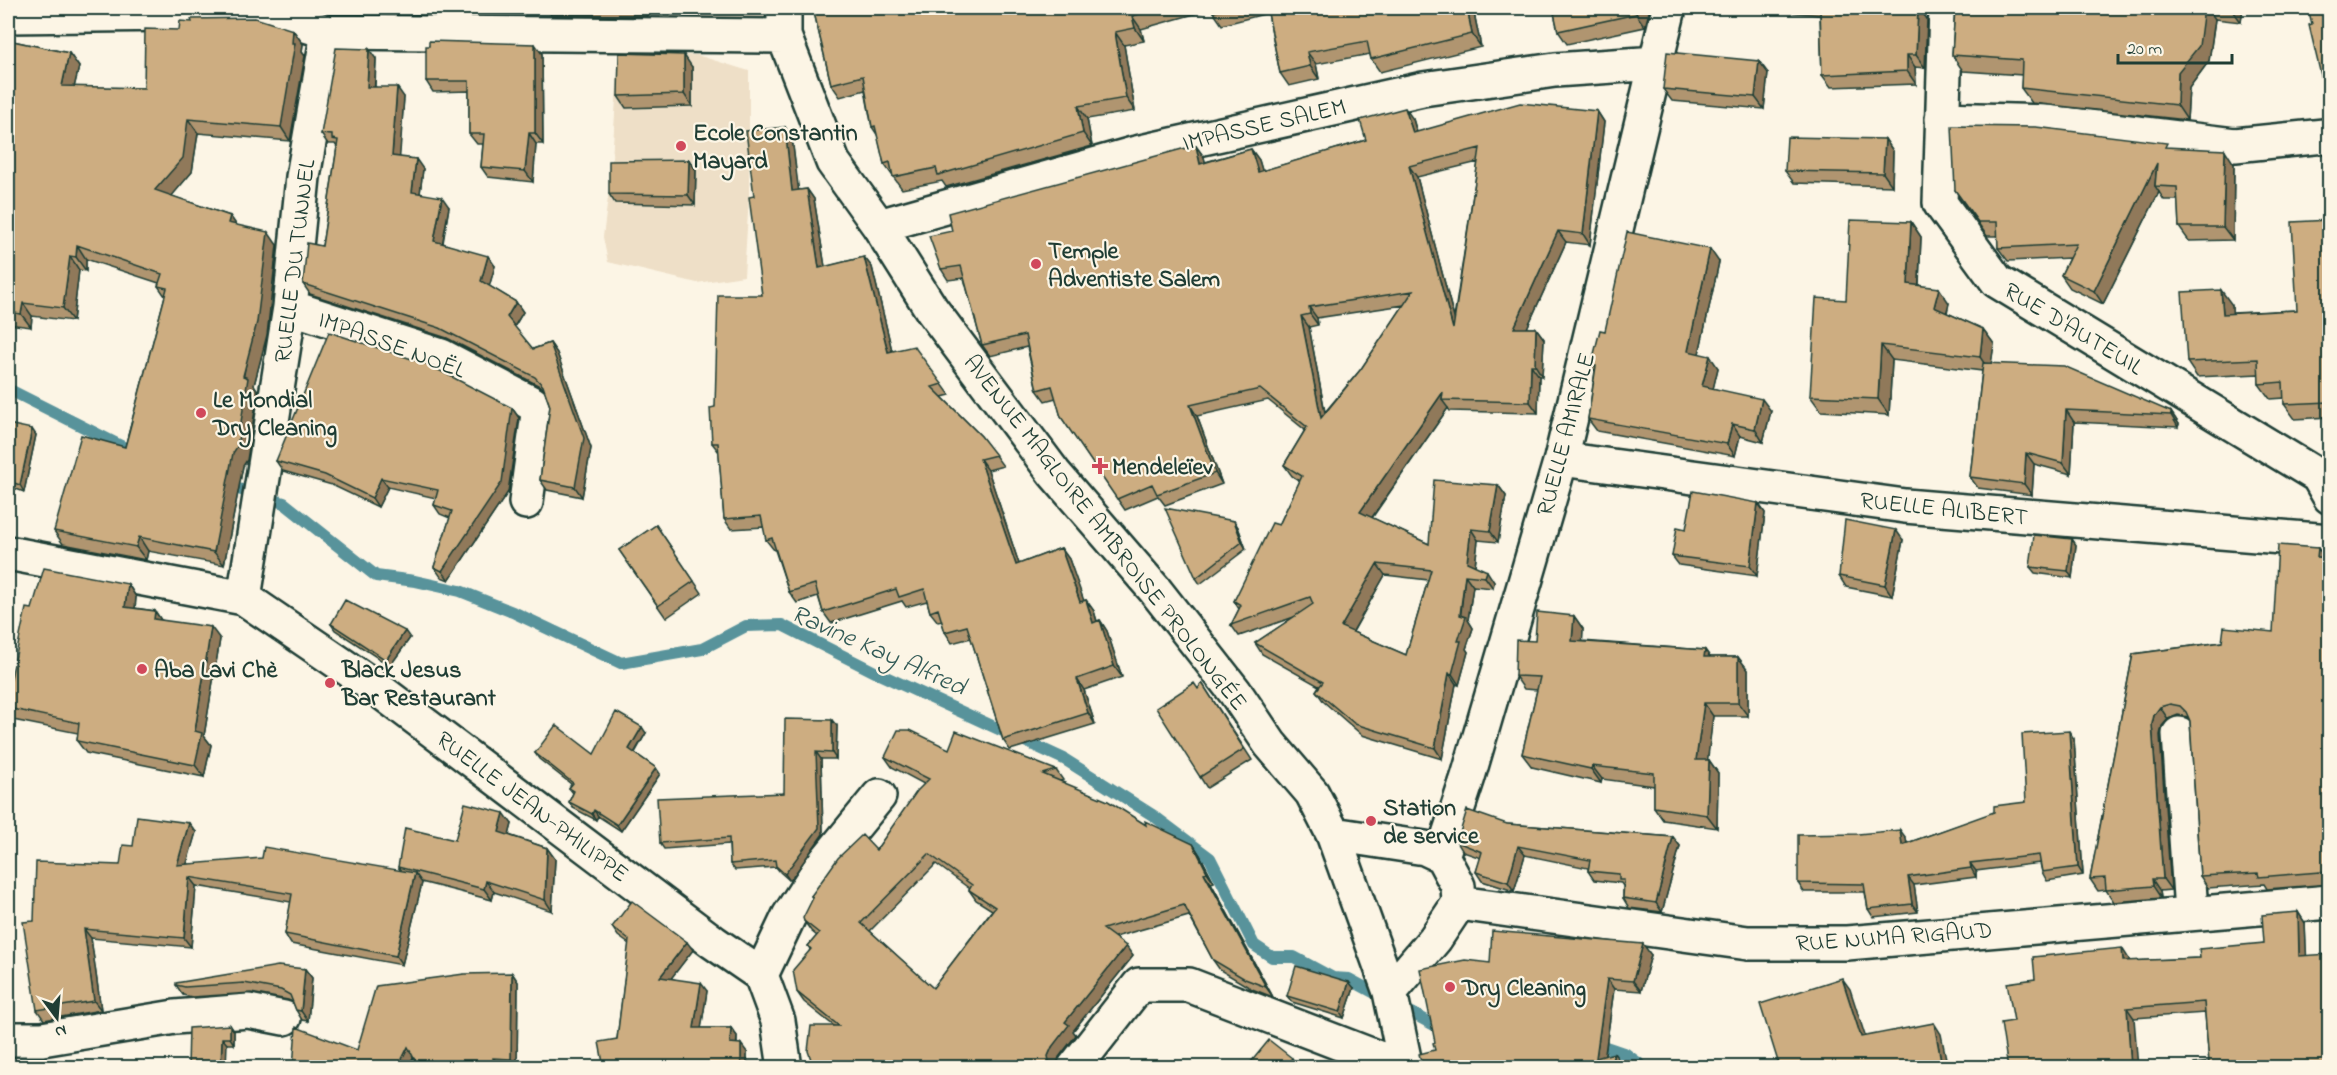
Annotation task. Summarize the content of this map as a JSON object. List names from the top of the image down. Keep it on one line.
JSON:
{"streets":{"street":["IMPASSE SALEM","RUELLE DU TUNNEL","RUE D'AUTEUIL","IMPASSE NOËL","RUELLE AMIRALE","RUELLE ALIBERT","AVENUE MAGLOIRE AMBROISE PROLONGÉE","RUELLE JEAN-PHILIPPE","RUE NUMA RIGAUD"]},"crossings":[["IMPASSE SALEM","RUELLE AMIRALE"],["IMPASSE SALEM","AVENUE MAGLOIRE AMBROISE PROLONGÉE"],["RUELLE DU TUNNEL","IMPASSE NOËL"],["RUELLE DU TUNNEL","RUELLE JEAN-PHILIPPE"],["RUELLE AMIRALE","RUELLE ALIBERT"]],"water":["Ravine Kay Alfred"],"places":{"other":["Ecole Constantin Mayard","Temple Adventiste Salem","Le Mondial Dry Cleaning","Aba Lavi Chè","Black Jesus Bar Restaurant","Station de service","Dry Cleaning"],"health":["Mendeleïev"]},"scale_bar":"20 m","north":"bottom"}
